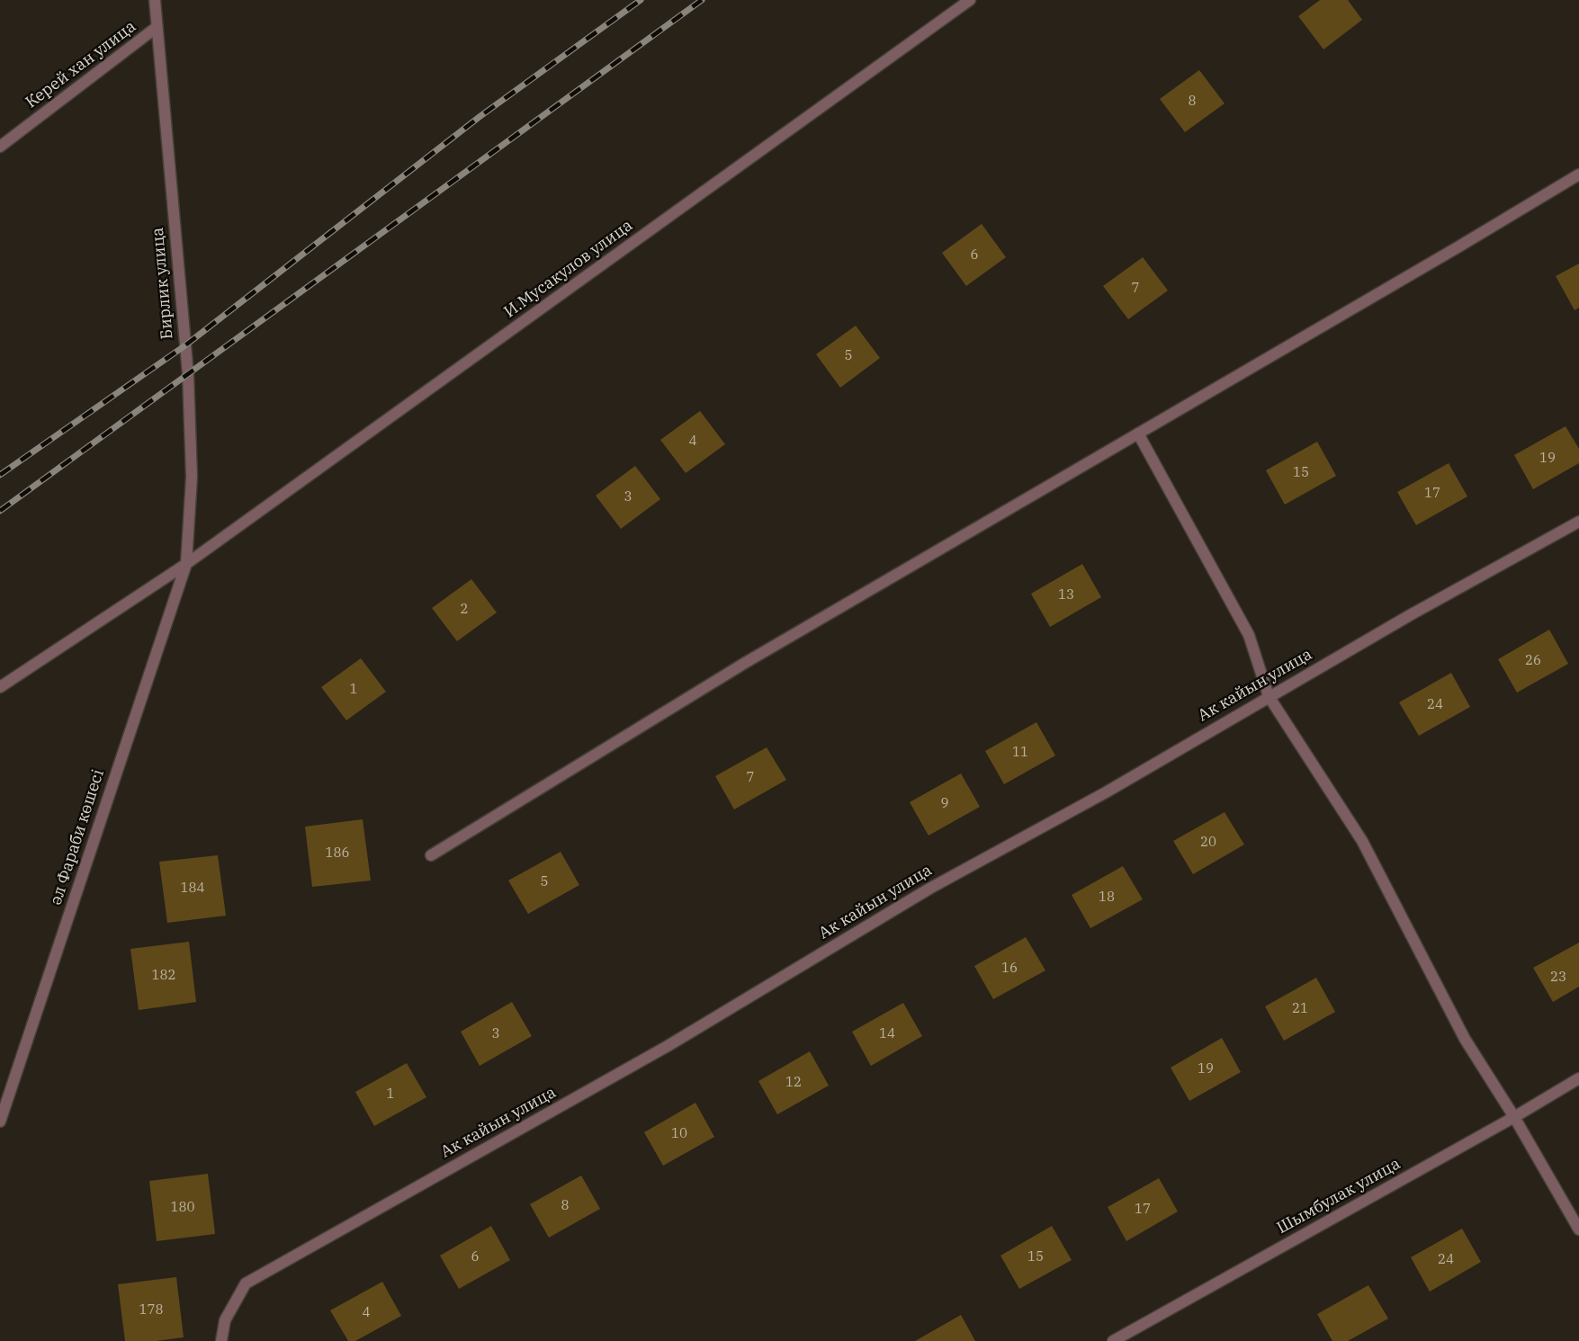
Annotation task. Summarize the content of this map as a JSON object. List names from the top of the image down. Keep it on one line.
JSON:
{"streets":{"street":["Керей хан улица","И.Мусакулов улица","Бирлик улица","Ак кайын улица","әл Фараби көшесі","Шымбулак улица"]},"crossings":[["Керей хан улица","Бирлик улица"],["И.Мусакулов улица","Бирлик улица"],["И.Мусакулов улица","әл Фараби көшесі"],["Бирлик улица","әл Фараби көшесі"]],"house_numbers":["8","6","7","5","4","19","15","17","3","13","2","26","1","24","11","7","9","20","186","5","184","18","16","182","23","21","3","14","19","12","1","10","8","180","17","6","15","24","178","4"]}
